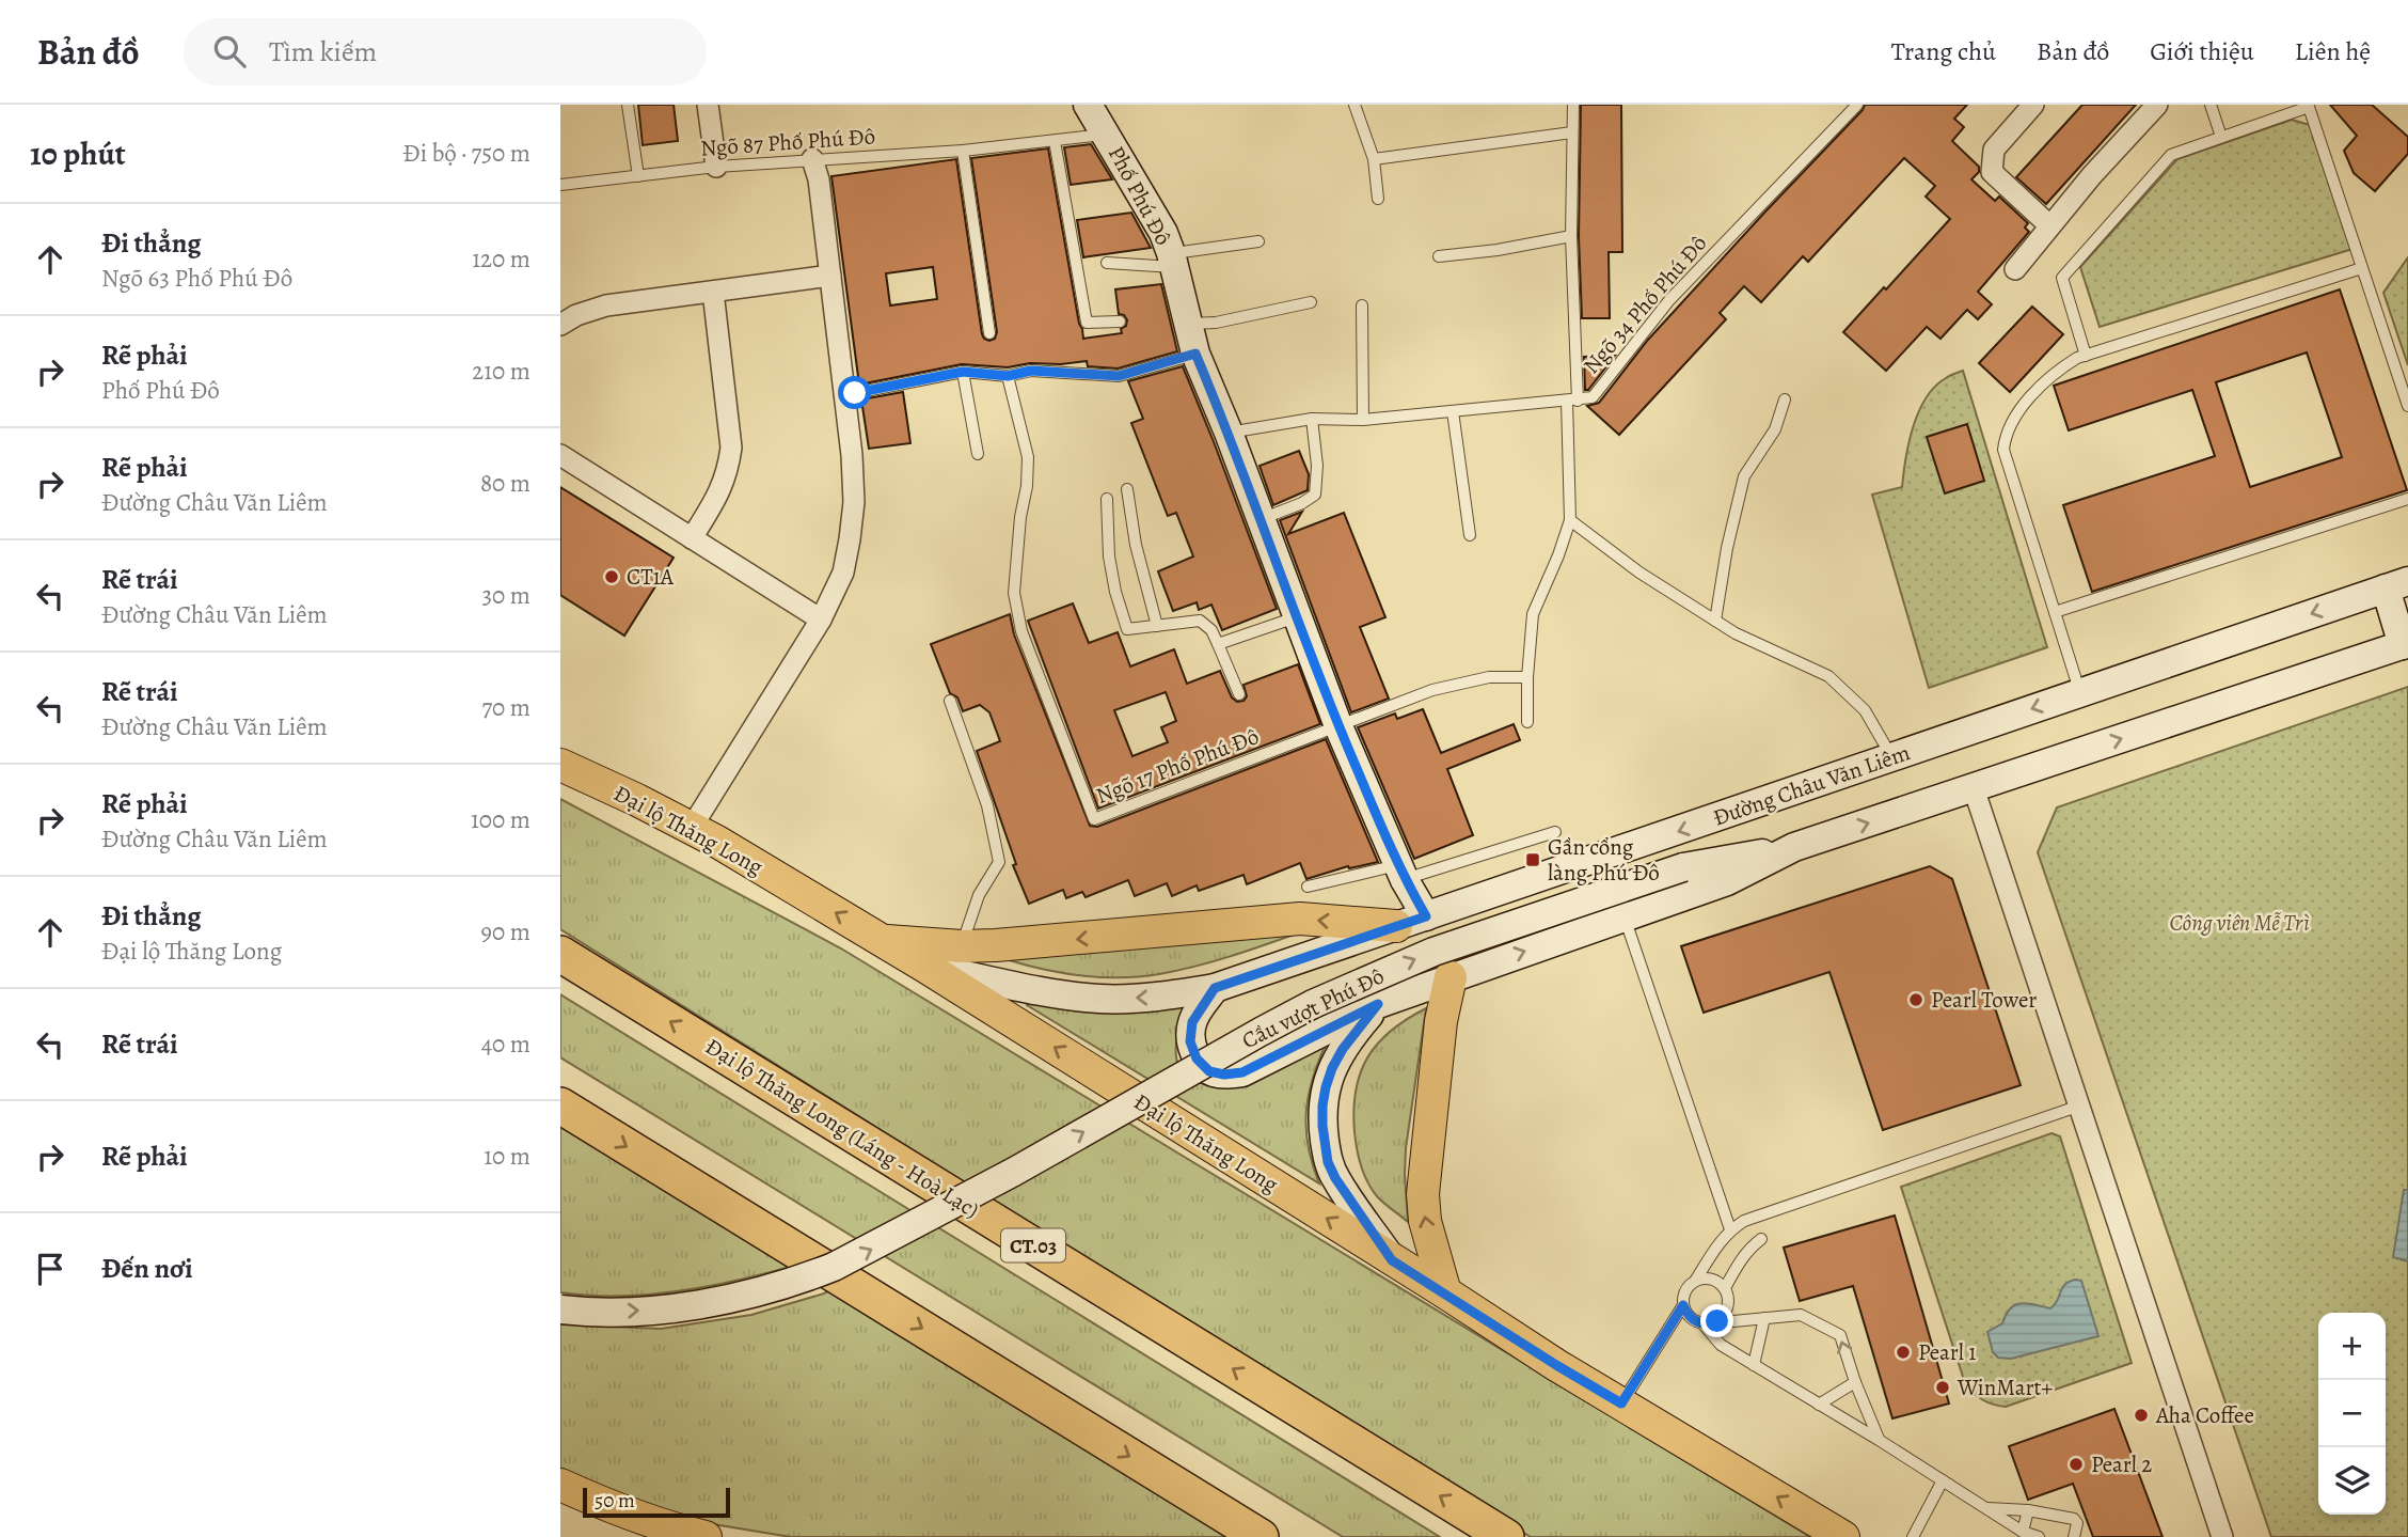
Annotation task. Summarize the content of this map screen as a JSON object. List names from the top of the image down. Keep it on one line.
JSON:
{"streets":{"highway":["Đại lộ Thăng Long (Láng - Hoà Lạc)","CT.03"],"main road":["Phố Phú Đô","Đường Châu Văn Liêm","Đại lộ Thăng Long","Cầu vượt Phú Đô"],"lane":["Ngõ 87 Phố Phú Đô","Ngõ 34 Phố Phú Đô","Ngõ 17 Phố Phú Đô"]},"crossings":[["Ngõ 87 Phố Phú Đô","Phố Phú Đô"],["Phố Phú Đô","Ngõ 17 Phố Phú Đô"],["Phố Phú Đô","Đường Châu Văn Liêm"],["Đường Châu Văn Liêm","Đại lộ Thăng Long"]],"one_way":["Đại lộ Thăng Long"],"parks":["Công viên Mễ Trì"],"places":{"other":["CT1A","Pearl Tower","Pearl 1","WinMart+","Aha Coffee","Pearl 2"],"transit":["Gần cổng làng Phú Đô"]},"scale_bar":"50 m","page":{"header":"Bản đồ","search":"Tìm kiếm","nav":["Trang chủ","Bản đồ","Giới thiệu","Liên hệ"],"heading":["10 phút","Đi bộ · 750 m"],"list":[["Đi thẳng","Ngõ 63 Phố Phú Đô","120 m"],["Rẽ phải","Phố Phú Đô","210 m"],["Rẽ phải","Đường Châu Văn Liêm","80 m"],["Rẽ trái","Đường Châu Văn Liêm","30 m"],["Rẽ trái","Đường Châu Văn Liêm","70 m"],["Rẽ phải","Đường Châu Văn Liêm","100 m"],["Đi thẳng","Đại lộ Thăng Long","90 m"],["Rẽ trái","40 m"],["Rẽ phải","10 m"],"Đến nơi"],"map_buttons":["+","−"],"scale":"50 m"}}
